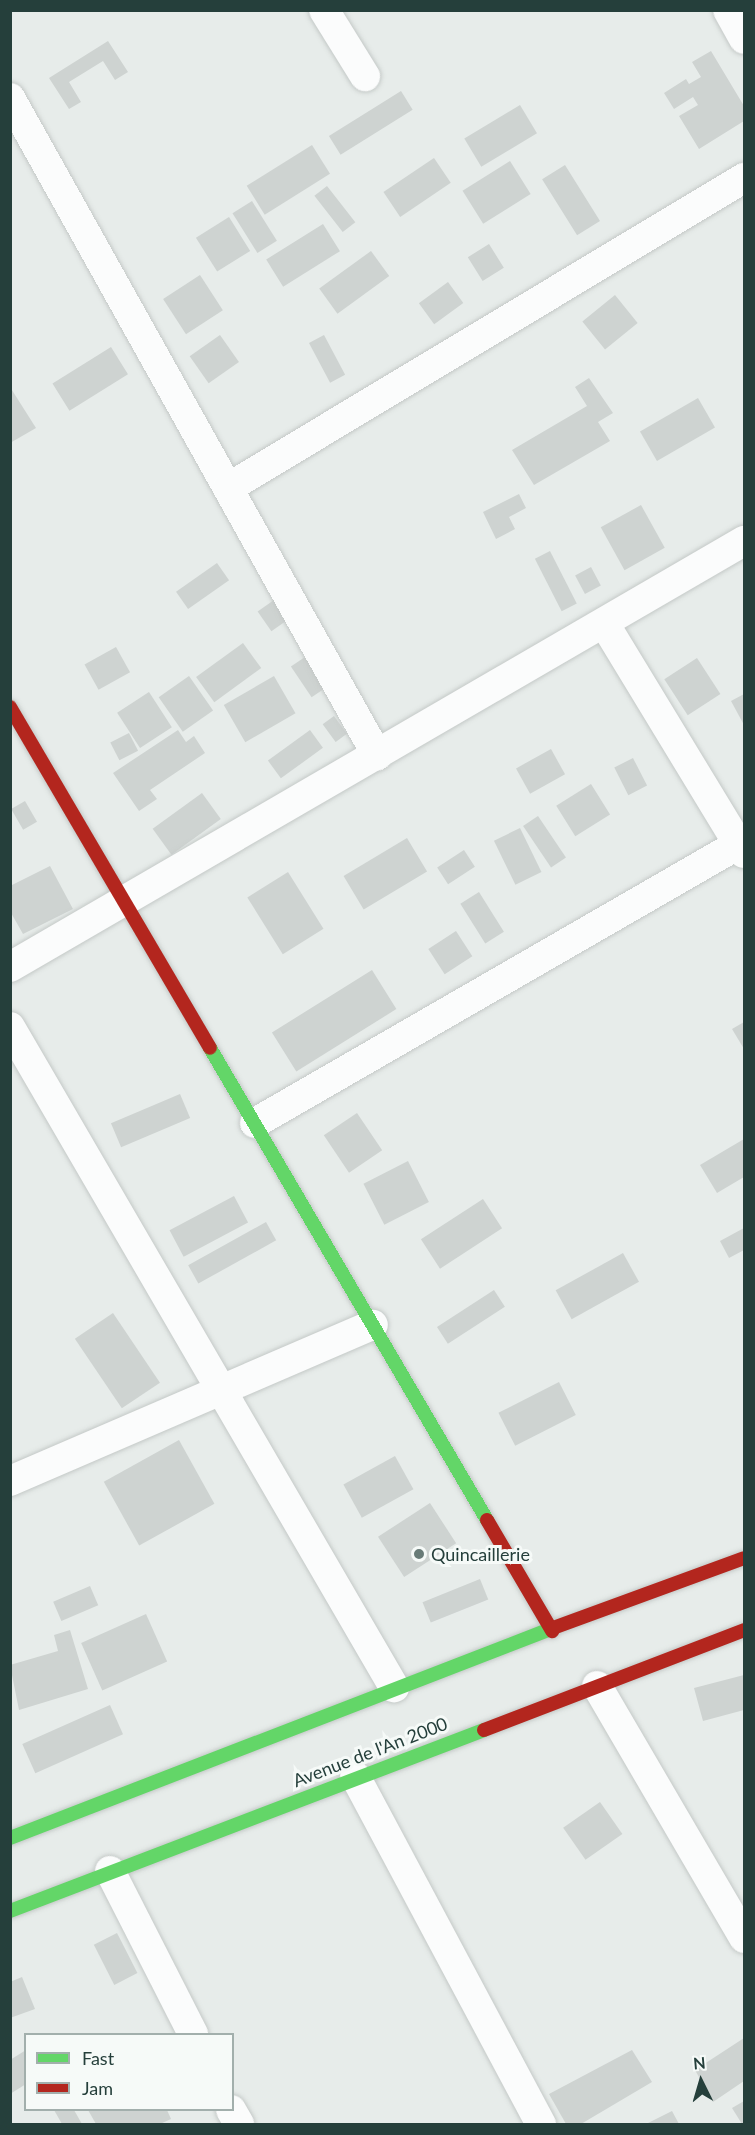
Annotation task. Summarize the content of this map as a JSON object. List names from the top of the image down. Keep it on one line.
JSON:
{"streets":{"main road":["Avenue de l'An 2000"]},"places":["Quincaillerie"],"legend":["Fast","Jam"],"north":"top"}
